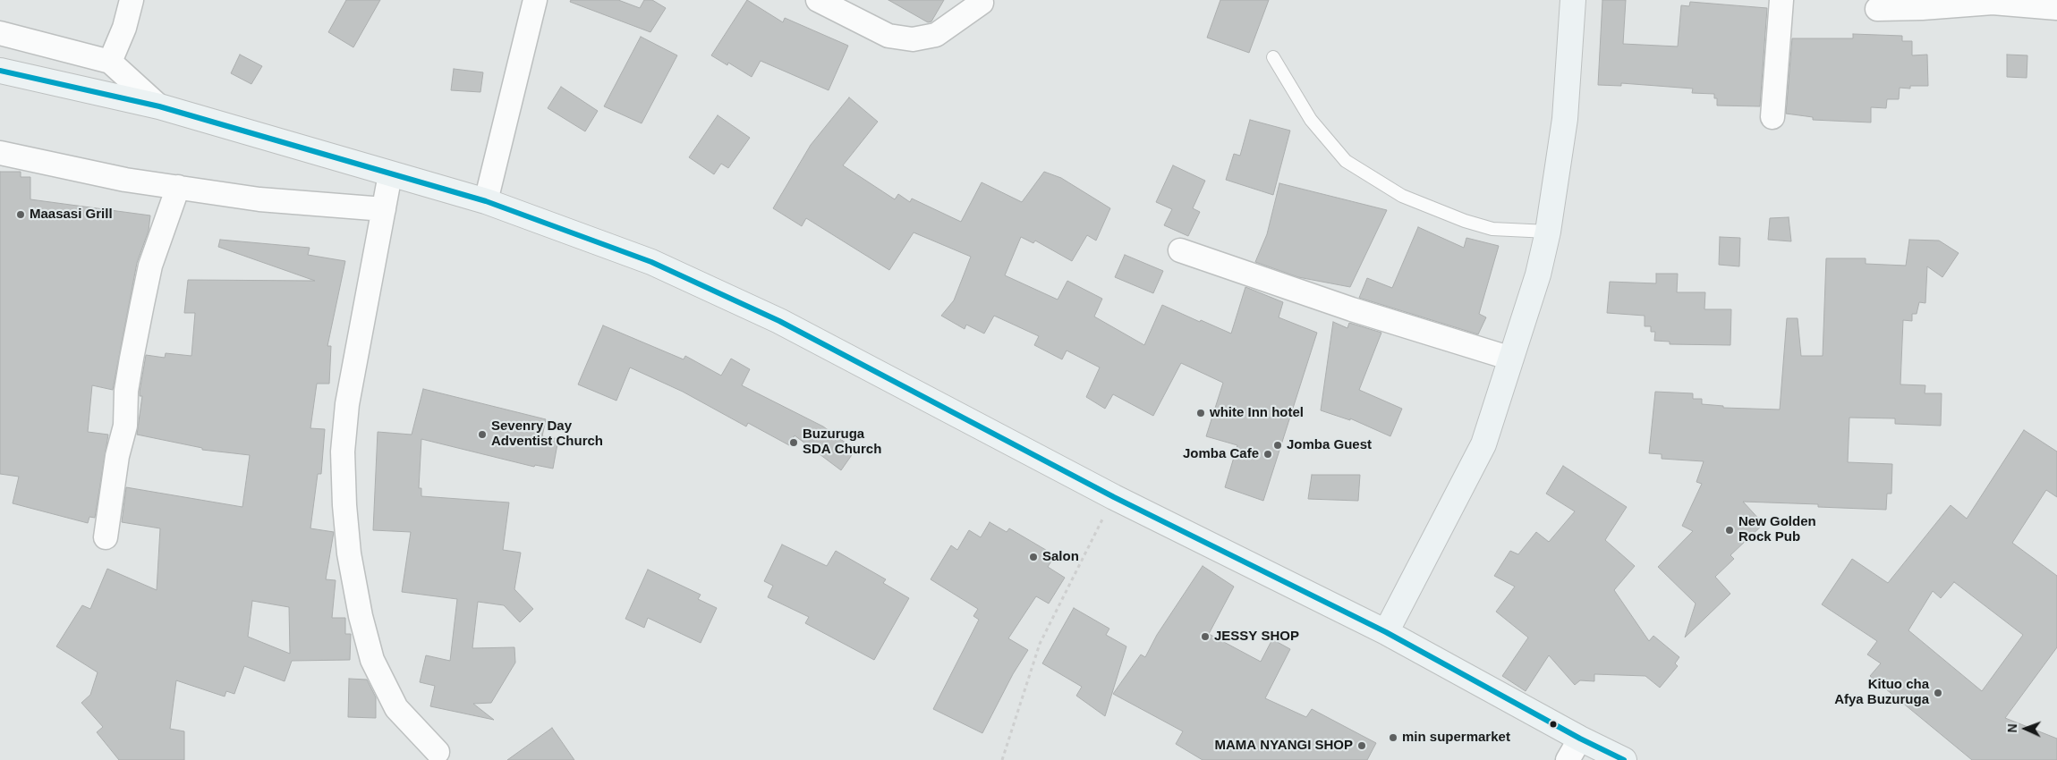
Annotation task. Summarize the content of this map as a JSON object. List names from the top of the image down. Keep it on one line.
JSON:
{"places":["Maasasi Grill","white Inn hotel","Sevenry Day Adventist Church","Buzuruga SDA Church","Jomba Guest","Jomba Cafe","New Golden Rock Pub","Salon","JESSY SHOP","Kituo cha Afya Buzuruga","min supermarket","MAMA NYANGI SHOP"],"north":"left"}
